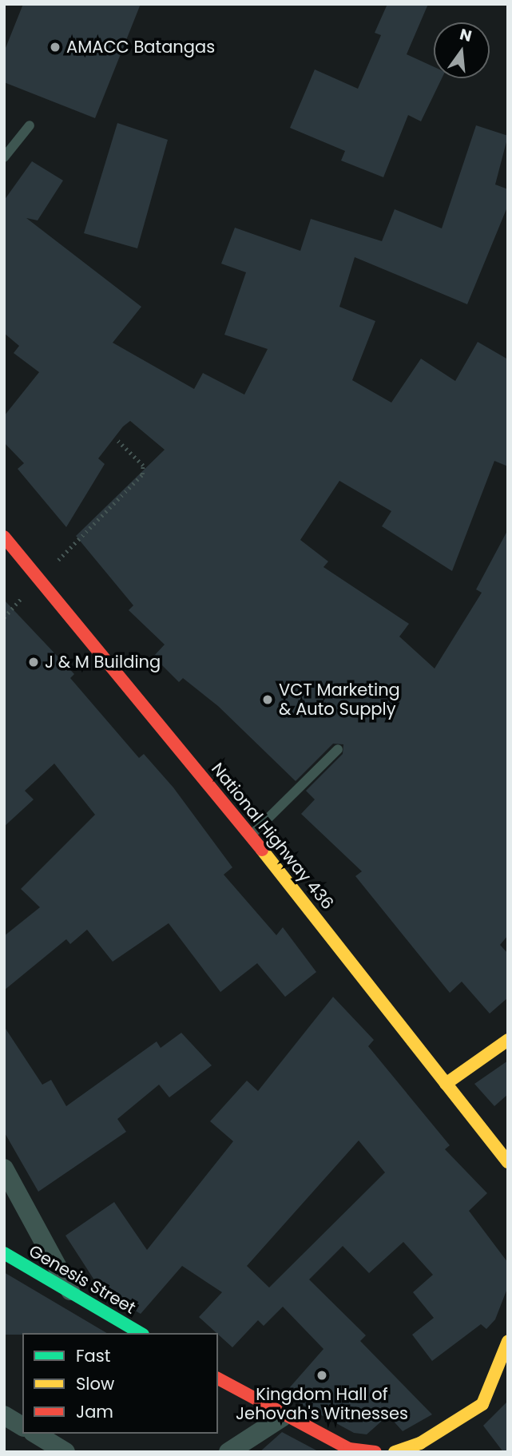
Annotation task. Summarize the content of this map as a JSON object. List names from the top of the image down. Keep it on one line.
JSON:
{"streets":{"main road":["National Highway 436","Genesis Street"]},"places":["AMACC Batangas","J & M Building","VCT Marketing & Auto Supply","Kingdom Hall of Jehovah's Witnesses"],"legend":["Fast","Slow","Jam"],"north":"top"}
